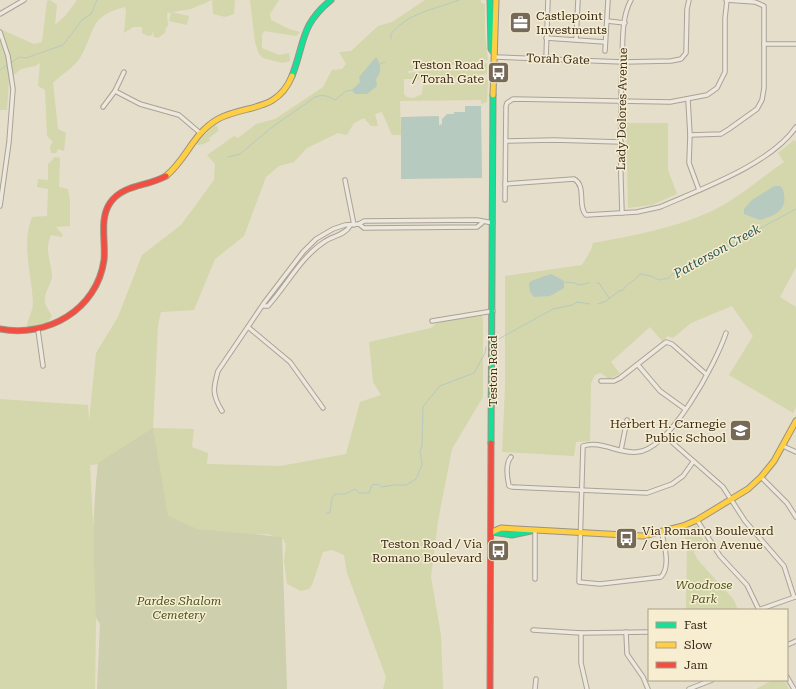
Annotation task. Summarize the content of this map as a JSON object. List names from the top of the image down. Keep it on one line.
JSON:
{"streets":{"street":["Torah Gate","Lady Dolores Avenue","Teston Road"]},"crossings":[["Torah Gate","Lady Dolores Avenue"],["Torah Gate","Teston Road"]],"water":["Patterson Creek"],"parks":["Woodrose Park","Pardes Shalom Cemetery"],"places":{"office":["Castlepoint Investments"],"bus stop":["Teston Road / Torah Gate","Via Romano Boulevard / Glen Heron Avenue","Teston Road / Via Romano Boulevard"],"school or university":["Herbert H. Carnegie Public School"]},"legend":["Fast","Slow","Jam"]}
